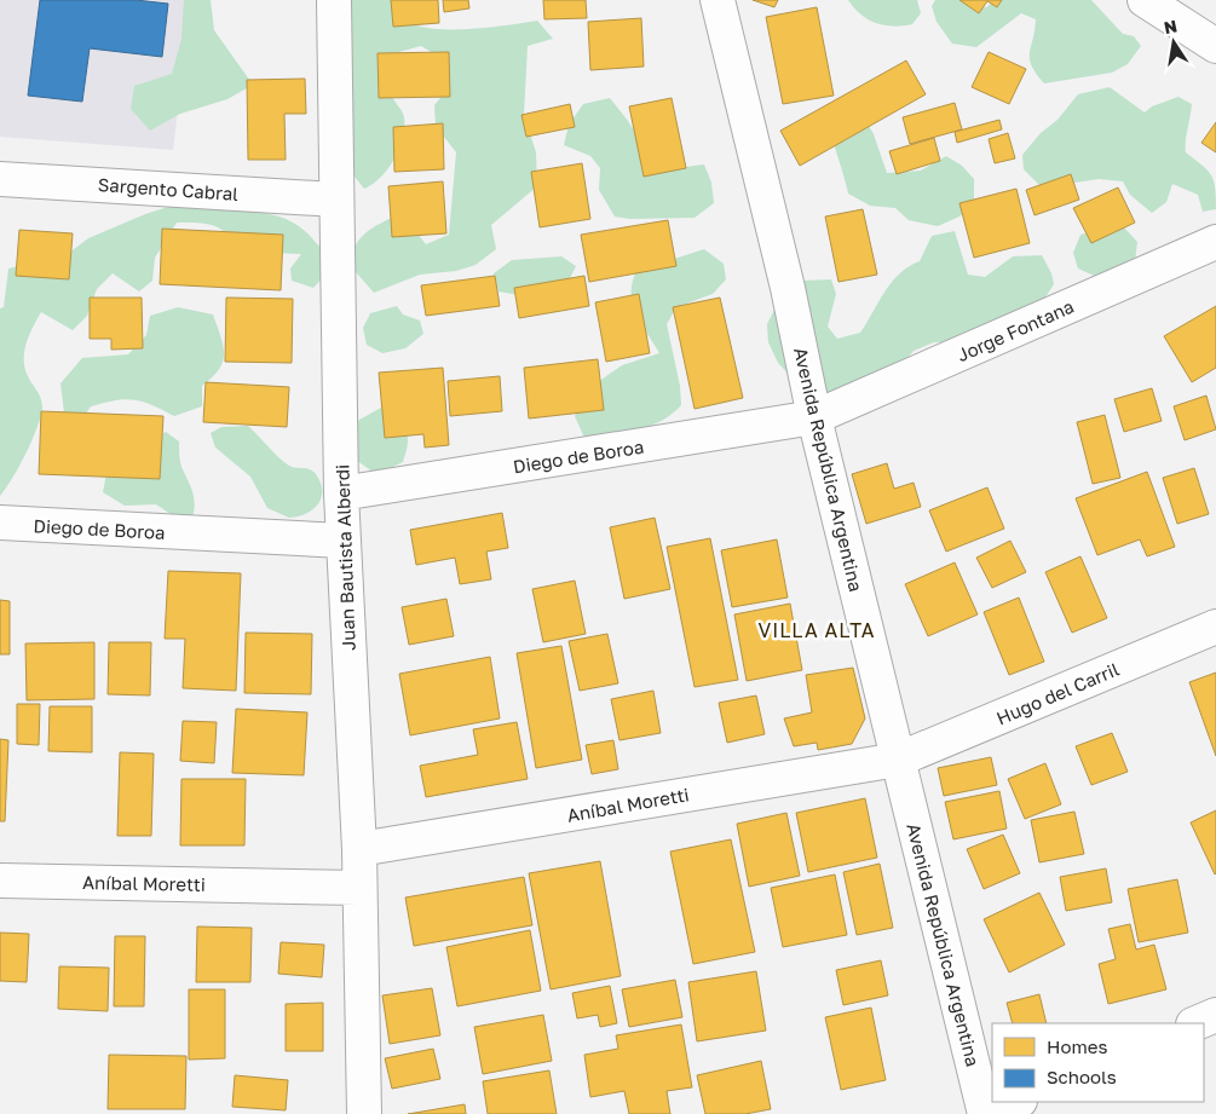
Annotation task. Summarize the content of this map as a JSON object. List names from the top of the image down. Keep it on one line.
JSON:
{"streets":{"street":["Sargento Cabral","Jorge Fontana","Diego de Boroa","Avenida República Argentina","Juan Bautista Alberdi","Hugo del Carril","Aníbal Moretti"]},"crossings":[["Sargento Cabral","Juan Bautista Alberdi"],["Jorge Fontana","Diego de Boroa"],["Jorge Fontana","Avenida República Argentina"],["Diego de Boroa","Avenida República Argentina"],["Diego de Boroa","Juan Bautista Alberdi"],["Avenida República Argentina","Hugo del Carril"],["Avenida República Argentina","Aníbal Moretti"],["Juan Bautista Alberdi","Aníbal Moretti"],["Hugo del Carril","Aníbal Moretti"]],"districts":["VILLA ALTA"],"legend":["Homes","Schools"],"north":"top"}
